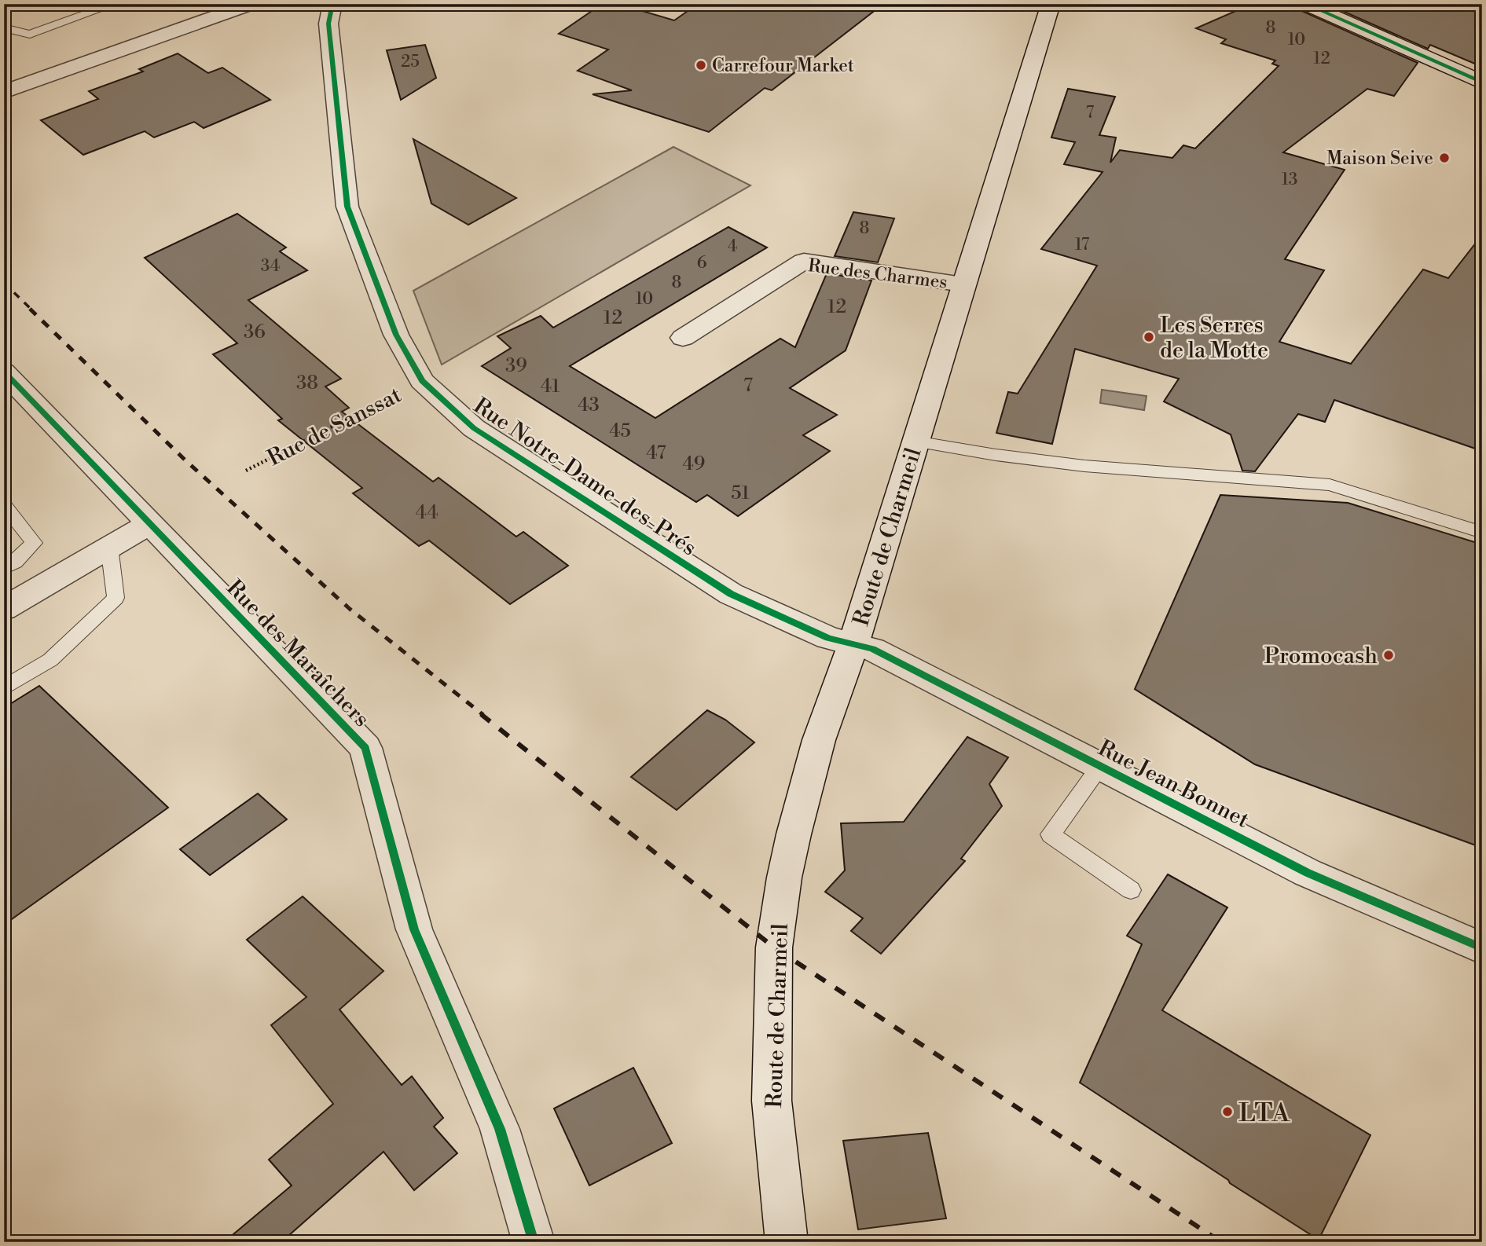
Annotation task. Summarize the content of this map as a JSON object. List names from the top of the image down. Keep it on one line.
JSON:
{"streets":{"street":["Rue des Charmes","Rue Notre-Dame-des-Prés","Route de Charmeil","Rue des Maraîchers","Rue Jean Bonnet"],"path":["Rue de Sanssat"]},"crossings":[["Rue des Charmes","Route de Charmeil"],["Rue de Sanssat","Rue Notre-Dame-des-Prés"],["Rue Notre-Dame-des-Prés","Route de Charmeil"],["Rue Notre-Dame-des-Prés","Rue Jean Bonnet"],["Route de Charmeil","Rue Jean Bonnet"]],"places":["Carrefour Market","Maison Seive","Les Serres de la Motte","Promocash","LTA"],"house_numbers":["8","10","12","25","7","13","8","17","4","6","34","8","10","12","12","36","39","38","7","41","43","45","47","49","51","44"]}
